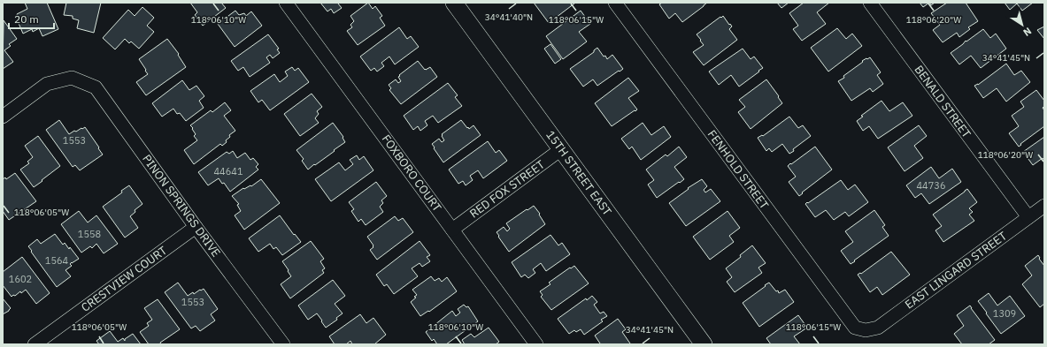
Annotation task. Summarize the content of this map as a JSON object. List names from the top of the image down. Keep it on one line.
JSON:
{"streets":{"street":["BENALD STREET","FENHOLD STREET","FOXBORO COURT","15TH STREET EAST","RED FOX STREET","PINON SPRINGS DRIVE","EAST LINGARD STREET","CRESTVIEW COURT"]},"crossings":[["BENALD STREET","EAST LINGARD STREET"],["FENHOLD STREET","EAST LINGARD STREET"],["FOXBORO COURT","RED FOX STREET"],["15TH STREET EAST","RED FOX STREET"],["PINON SPRINGS DRIVE","CRESTVIEW COURT"]],"house_numbers":["1553","44641","44736","1558","1564","1602","1553","1309"],"scale_bar":"20 m","north":"bottom right","coordinates":["34°41'40\"N","118°06'10\"W","118°06'15\"W","118°06'20\"W","34°41'45\"N","118°06'05\"W"]}
